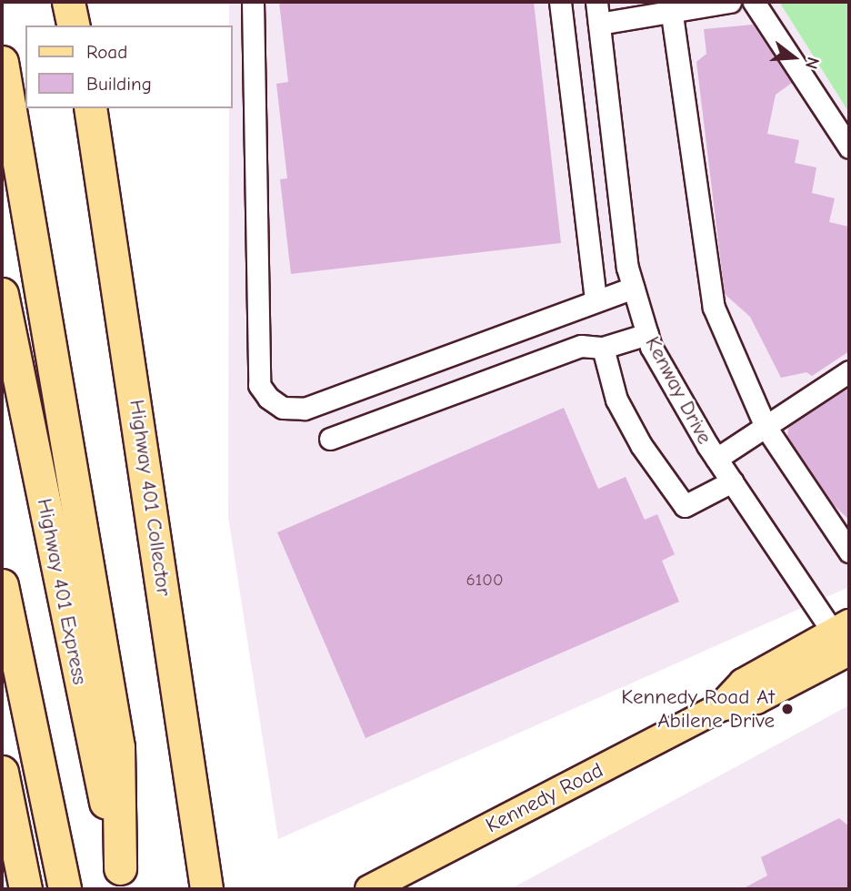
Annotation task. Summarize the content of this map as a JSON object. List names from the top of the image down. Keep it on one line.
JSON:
{"streets":{"highway":["Highway 401 Collector","Highway 401 Express"],"main road":["Kennedy Road"],"street":["Kenway Drive"]},"crossings":[["Kenway Drive","Kennedy Road"]],"places":["Kennedy Road At Abilene Drive"],"house_numbers":["6100"],"legend":["Road","Building"],"north":"right"}
